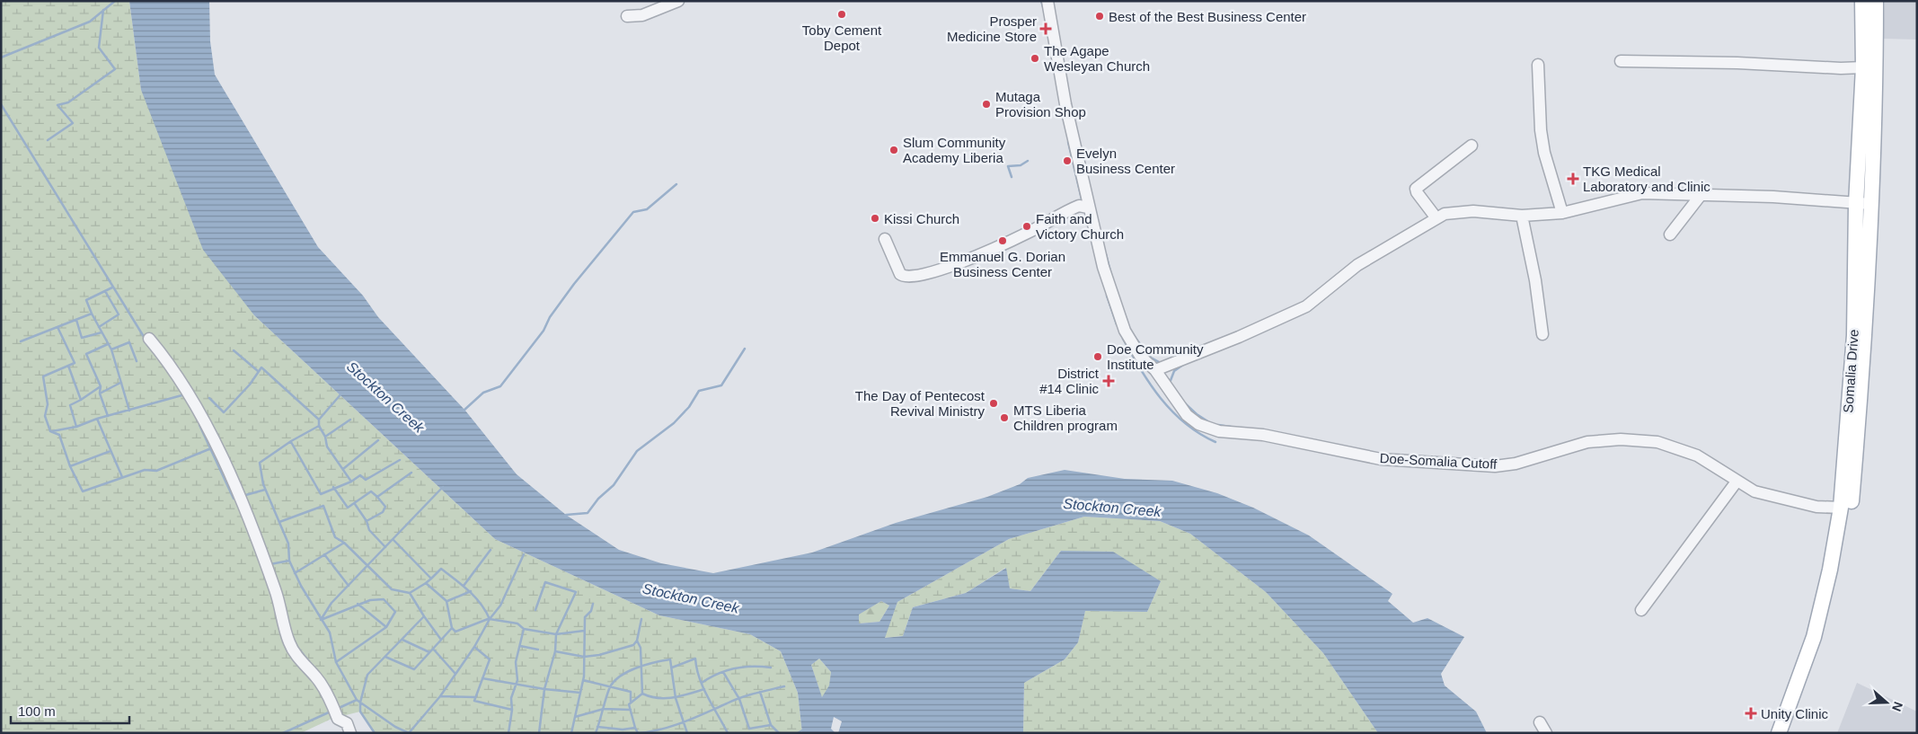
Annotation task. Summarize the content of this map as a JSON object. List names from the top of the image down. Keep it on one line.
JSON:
{"streets":{"main road":["Somalia Drive"],"street":["Doe-Somalia Cutoff"]},"crossings":[["Somalia Drive","Doe-Somalia Cutoff"]],"water":["Stockton Creek"],"places":{"other":["Toby Cement Depot","Best of the Best Business Center","The Agape Wesleyan Church","Mutaga Provision Shop","Slum Community Academy Liberia","Evelyn Business Center","Kissi Church","Faith and Victory Church","Emmanuel G. Dorian Business Center","Doe Community Institute","The Day of Pentecost Revival Ministry","MTS Liberia Children program"],"health":["Prosper Medicine Store","TKG Medical Laboratory and Clinic","District #14 Clinic","Unity Clinic"]},"scale_bar":"100 m","north":"right"}
